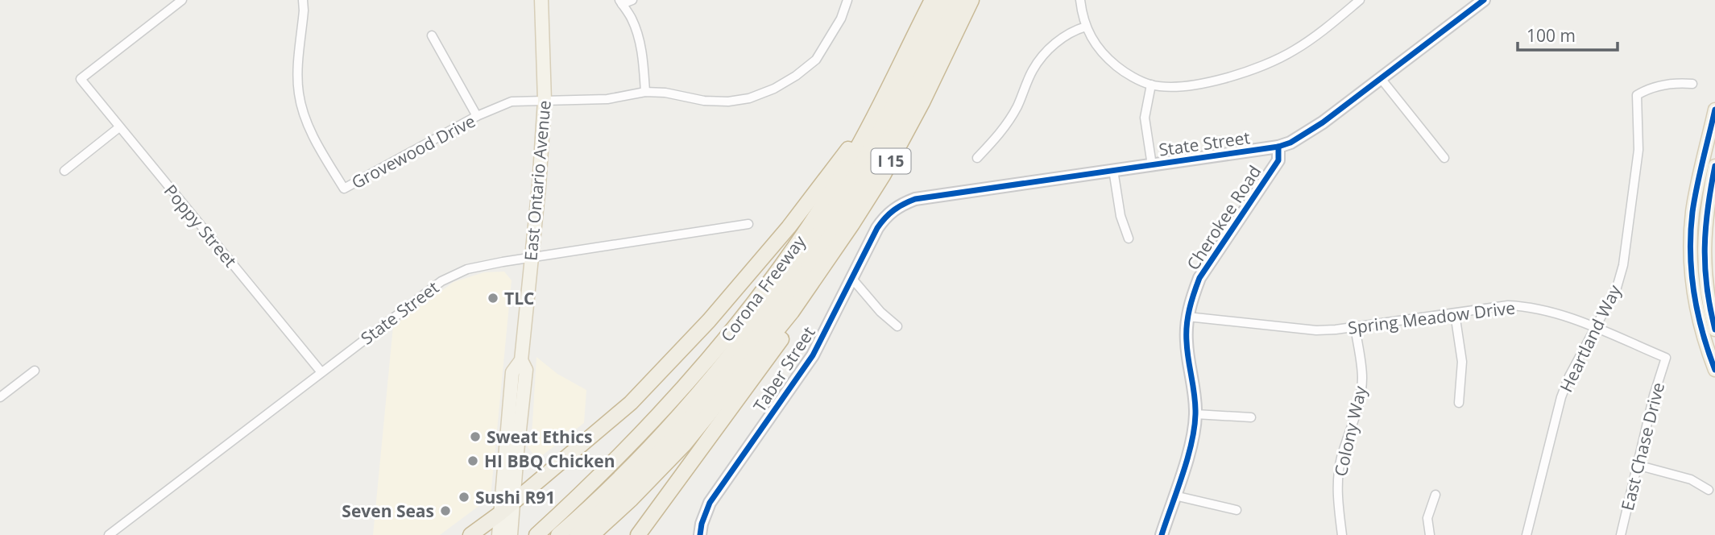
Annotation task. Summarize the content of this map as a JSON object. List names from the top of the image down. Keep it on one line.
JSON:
{"streets":{"highway":["I 15","Corona Freeway"],"main road":["East Ontario Avenue"],"street":["State Street","Grovewood Drive","Cherokee Road","Poppy Street","Spring Meadow Drive","Heartland Way","Taber Street","Colony Way","East Chase Drive"]},"crossings":[["State Street","East Ontario Avenue"],["State Street","Cherokee Road"],["State Street","Poppy Street"],["State Street","Taber Street"],["Grovewood Drive","East Ontario Avenue"],["Cherokee Road","Spring Meadow Drive"],["Spring Meadow Drive","Heartland Way"],["Spring Meadow Drive","Colony Way"],["Spring Meadow Drive","East Chase Drive"]],"places":["TLC","Sweat Ethics","HI BBQ Chicken","Sushi R91","Seven Seas"],"scale_bar":"100 m"}
